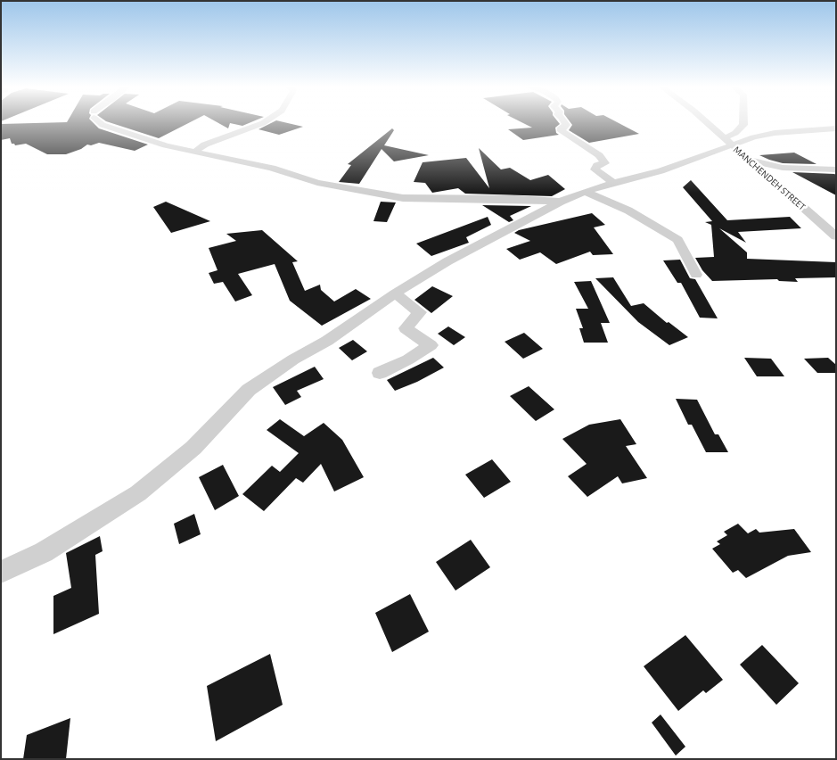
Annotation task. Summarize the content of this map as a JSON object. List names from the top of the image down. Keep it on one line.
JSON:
{"streets":{"street":["MANCHENDEH STREET"]}}
